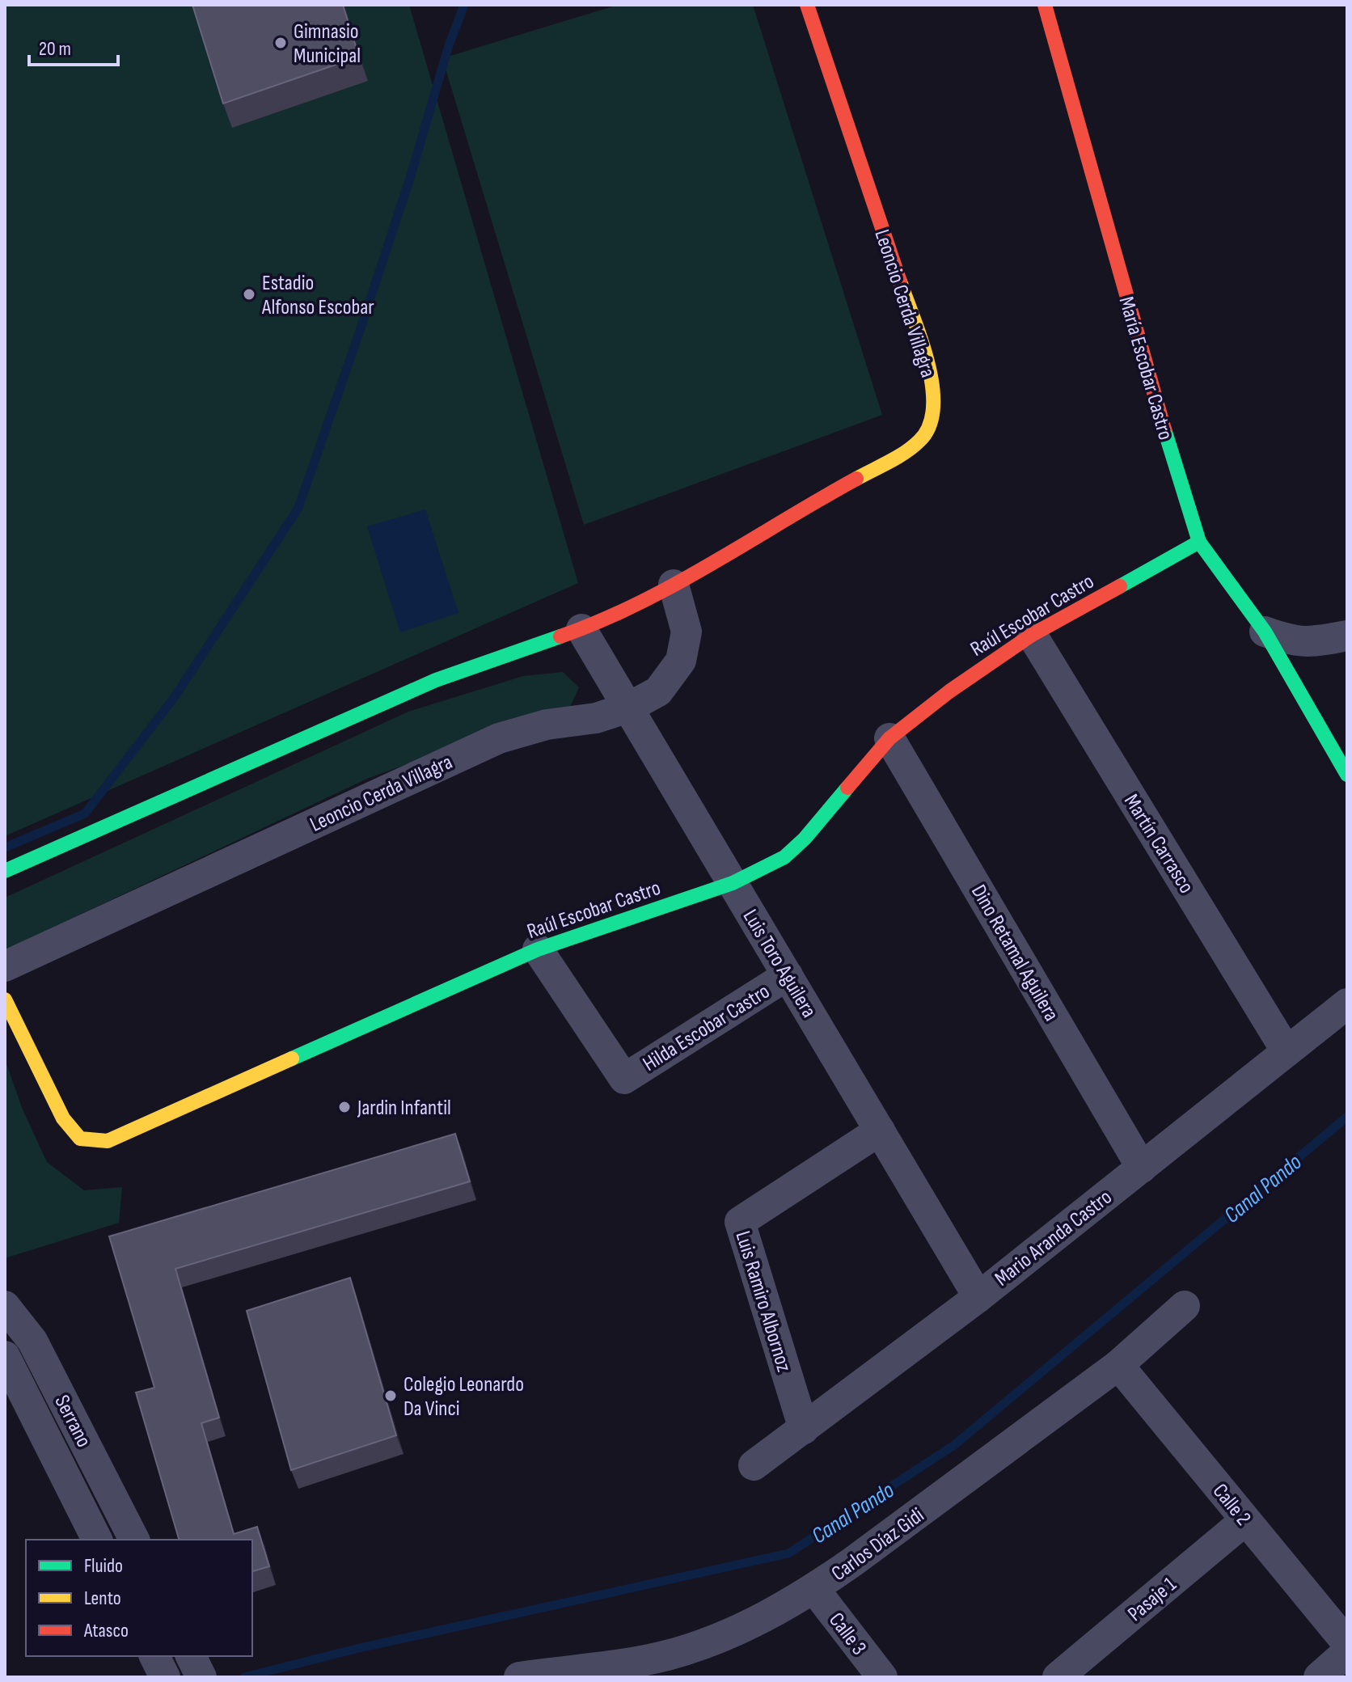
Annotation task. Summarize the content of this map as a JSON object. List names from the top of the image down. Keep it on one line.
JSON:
{"streets":{"street":["Leoncio Cerda Villagra","María Escobar Castro","Raúl Escobar Castro","Martín Carrasco","Dino Retamal Aguilera","Luis Toro Aguilera","Hilda Escobar Castro","Mario Aranda Castro","Luis Ramiro Albornoz","Serrano","Calle 2","Carlos Díaz Gidi","Pasaje 1","Calle 3"]},"crossings":[["Leoncio Cerda Villagra","Luis Toro Aguilera"],["María Escobar Castro","Raúl Escobar Castro"],["Raúl Escobar Castro","Martín Carrasco"],["Raúl Escobar Castro","Dino Retamal Aguilera"],["Raúl Escobar Castro","Luis Toro Aguilera"],["Raúl Escobar Castro","Hilda Escobar Castro"],["Martín Carrasco","Mario Aranda Castro"],["Dino Retamal Aguilera","Mario Aranda Castro"],["Luis Toro Aguilera","Hilda Escobar Castro"],["Luis Toro Aguilera","Mario Aranda Castro"],["Luis Toro Aguilera","Luis Ramiro Albornoz"],["Mario Aranda Castro","Luis Ramiro Albornoz"],["Calle 2","Carlos Díaz Gidi"],["Calle 2","Pasaje 1"],["Carlos Díaz Gidi","Calle 3"]],"water":["Canal Pando"],"places":["Gimnasio Municipal","Estadio Alfonso Escobar","Jardin Infantil","Colegio Leonardo Da Vinci"],"legend":["Fluido","Lento","Atasco"],"scale_bar":"20 m"}
